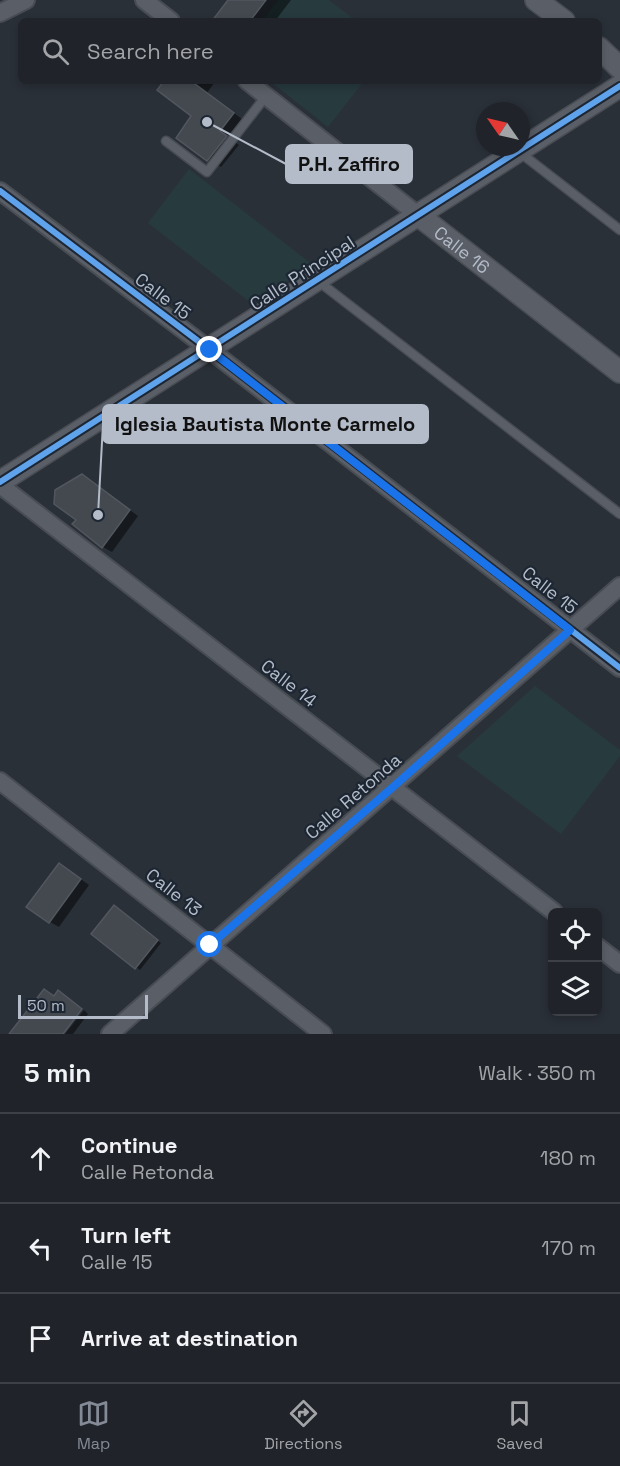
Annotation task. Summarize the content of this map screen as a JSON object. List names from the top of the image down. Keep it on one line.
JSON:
{"streets":{"street":["Calle 16","Calle Principal","Calle 15","Calle 14","Calle Retonda","Calle 13"]},"crossings":[["Calle 16","Calle Principal"],["Calle Principal","Calle 15"],["Calle Principal","Calle 14"],["Calle 15","Calle Retonda"],["Calle 14","Calle Retonda"],["Calle Retonda","Calle 13"]],"places":["P.H. Zaffiro","Iglesia Bautista Monte Carmelo"],"scale_bar":"50 m","north":"top left","page":{"search":"Search here","scale":"50 m","heading":["5 min","Walk · 350 m"],"list":[["Continue","Calle Retonda","180 m"],["Turn left","Calle 15","170 m"],"Arrive at destination"],"nav":["Map","Directions","Saved"]}}
